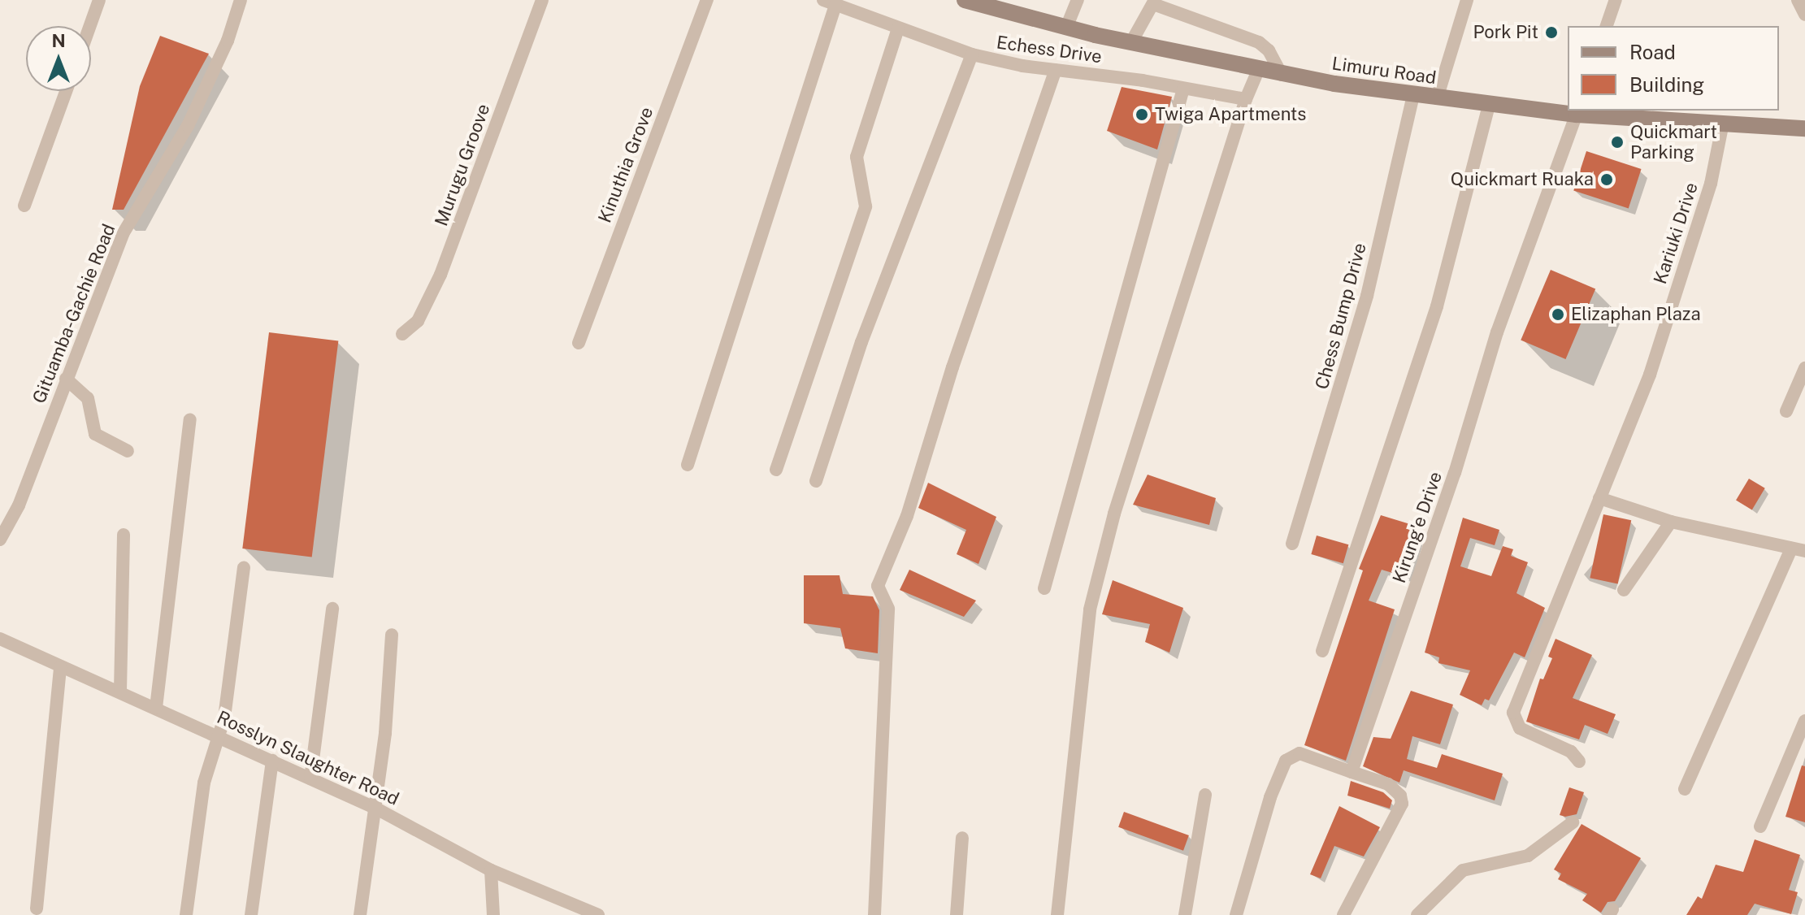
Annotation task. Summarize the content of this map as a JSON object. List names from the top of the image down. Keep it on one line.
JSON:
{"streets":{"main road":["Limuru Road"],"street":["Echess Drive","Murugu Groove","Kinuthia Grove","Kariuki Drive","Gituamba-Gachie Road","Chess Bump Drive","Kirung'e Drive","Rosslyn Slaughter Road"]},"crossings":[["Limuru Road","Kariuki Drive"],["Limuru Road","Chess Bump Drive"],["Limuru Road","Kirung'e Drive"]],"places":["Pork Pit","Twiga Apartments","Quickmart Parking","Quickmart Ruaka","Elizaphan Plaza"],"legend":["Road","Building"],"north":"top"}
